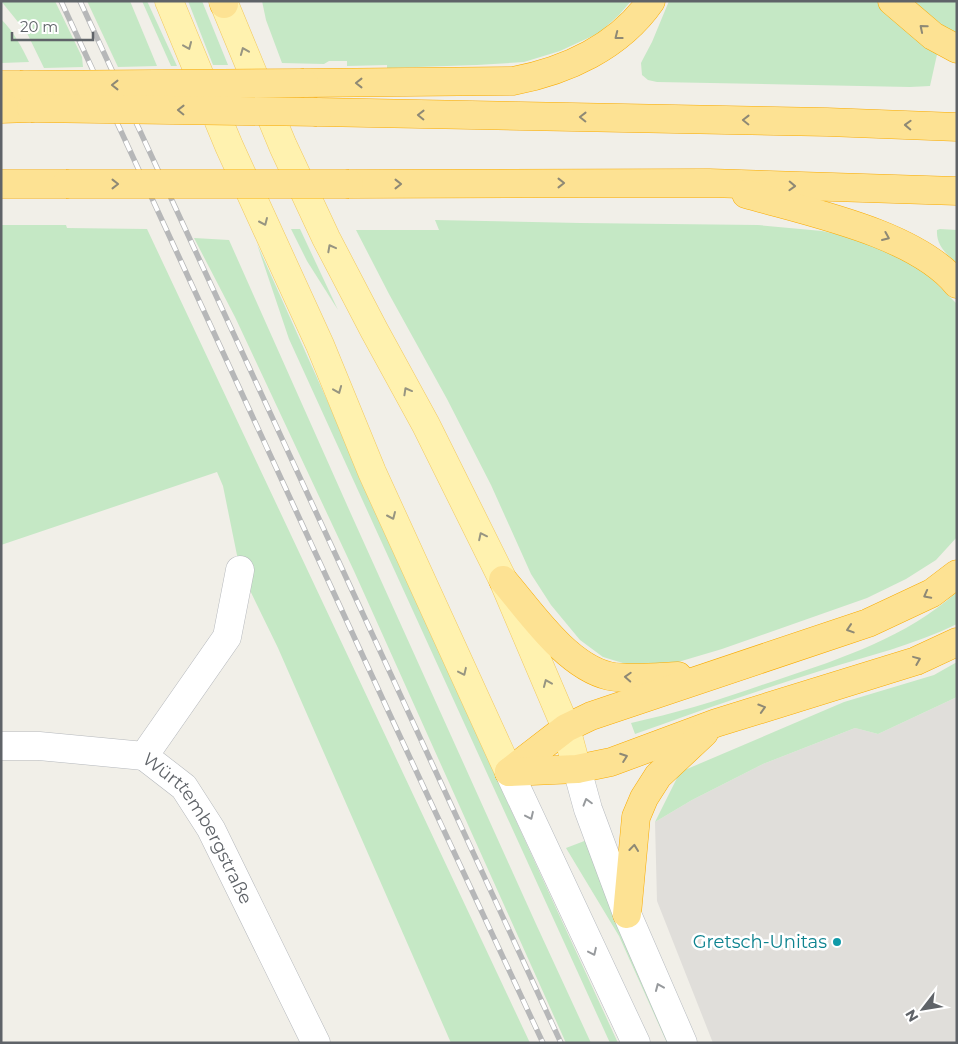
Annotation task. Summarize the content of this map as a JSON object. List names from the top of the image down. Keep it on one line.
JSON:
{"streets":{"street":["Württembergstraße"]},"places":["Gretsch-Unitas"],"scale_bar":"20 m","north":"bottom left"}
